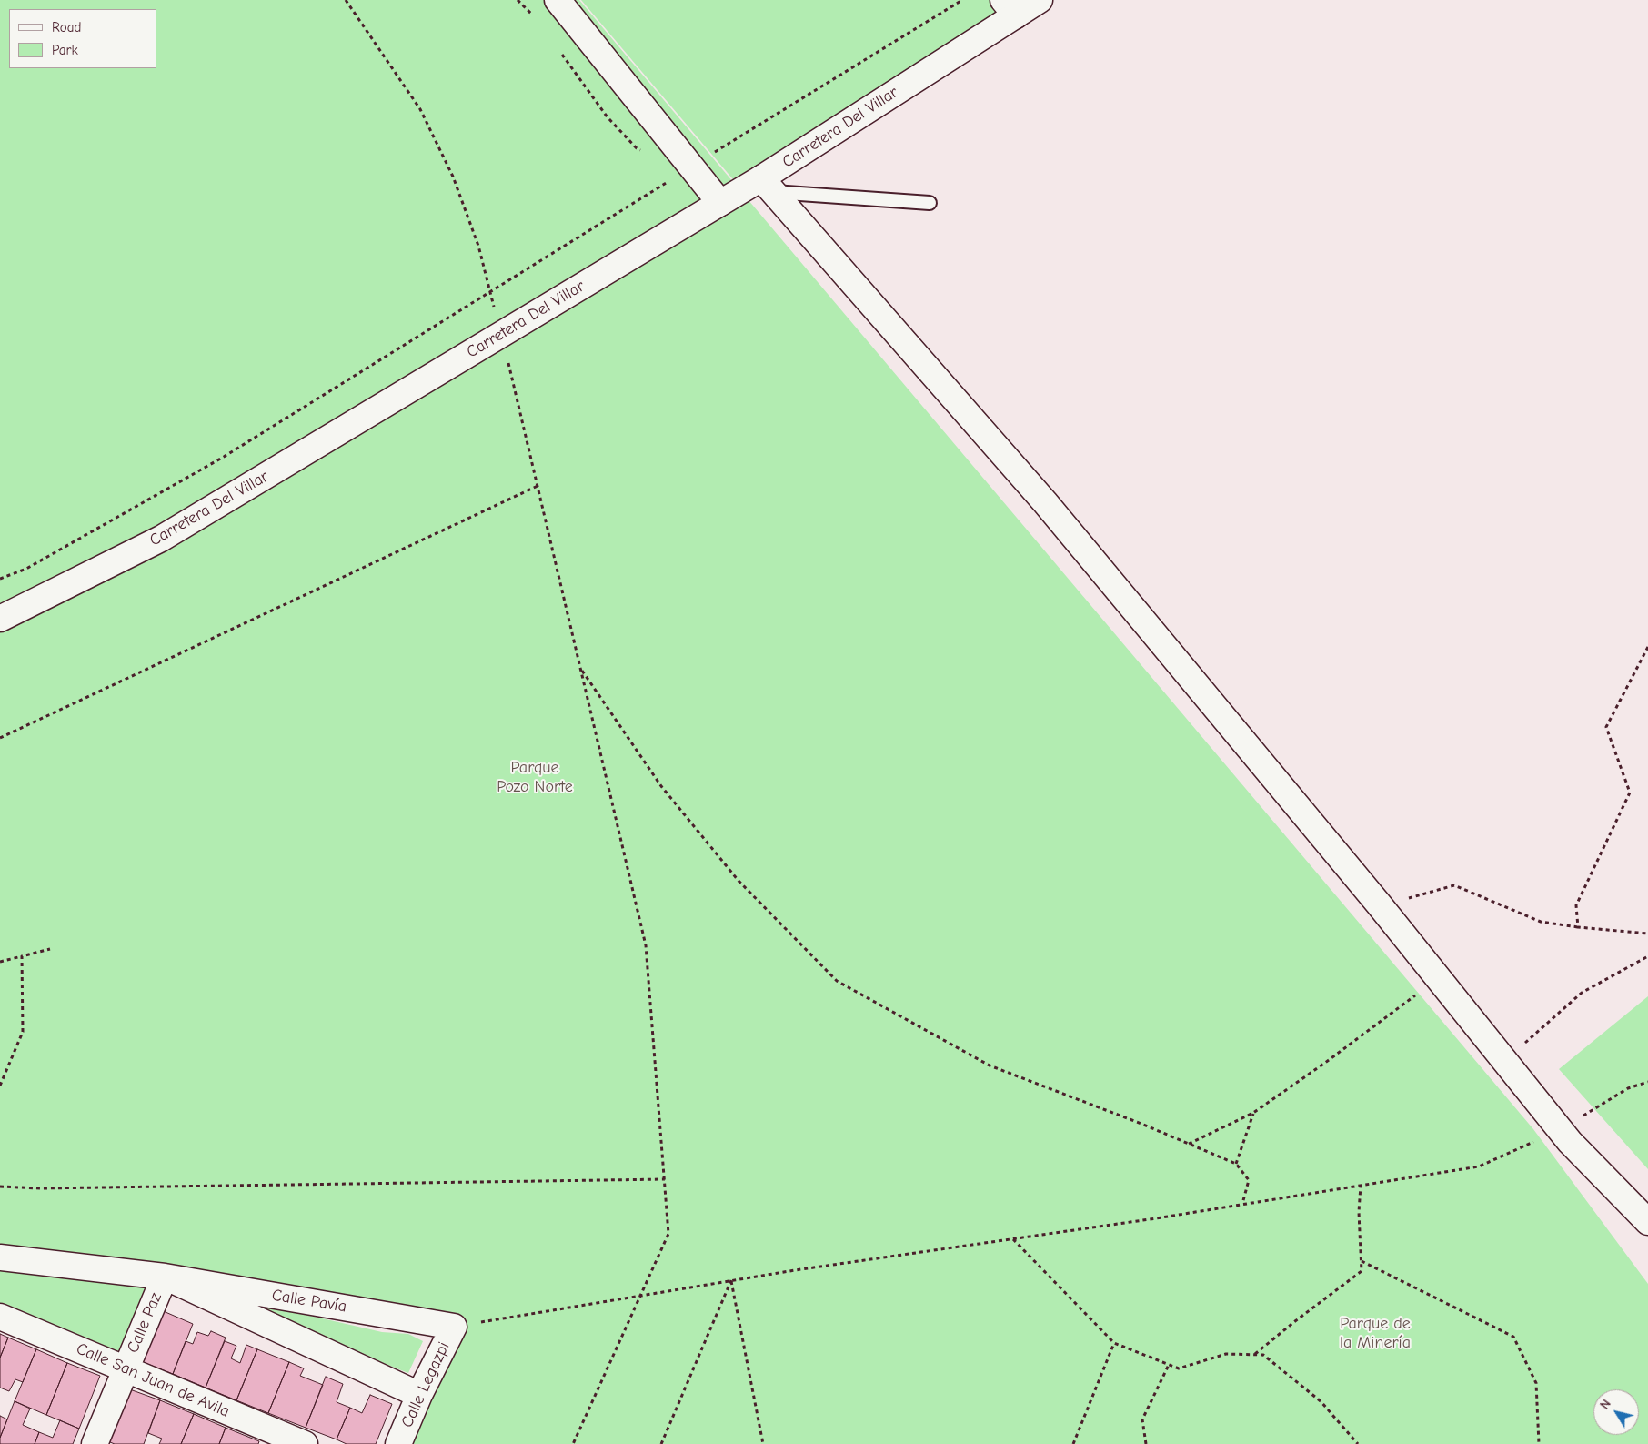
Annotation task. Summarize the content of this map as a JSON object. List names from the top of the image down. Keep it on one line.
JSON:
{"streets":{"street":["Carretera Del Villar","Calle Pavía","Calle Paz","Calle San Juan de Avila","Calle Legazpi"]},"crossings":[["Calle Pavía","Calle Paz"],["Calle Pavía","Calle Legazpi"],["Calle Paz","Calle San Juan de Avila"]],"parks":["Parque Pozo Norte","Parque de la Minería"],"legend":["Road","Park"],"north":"top left"}
